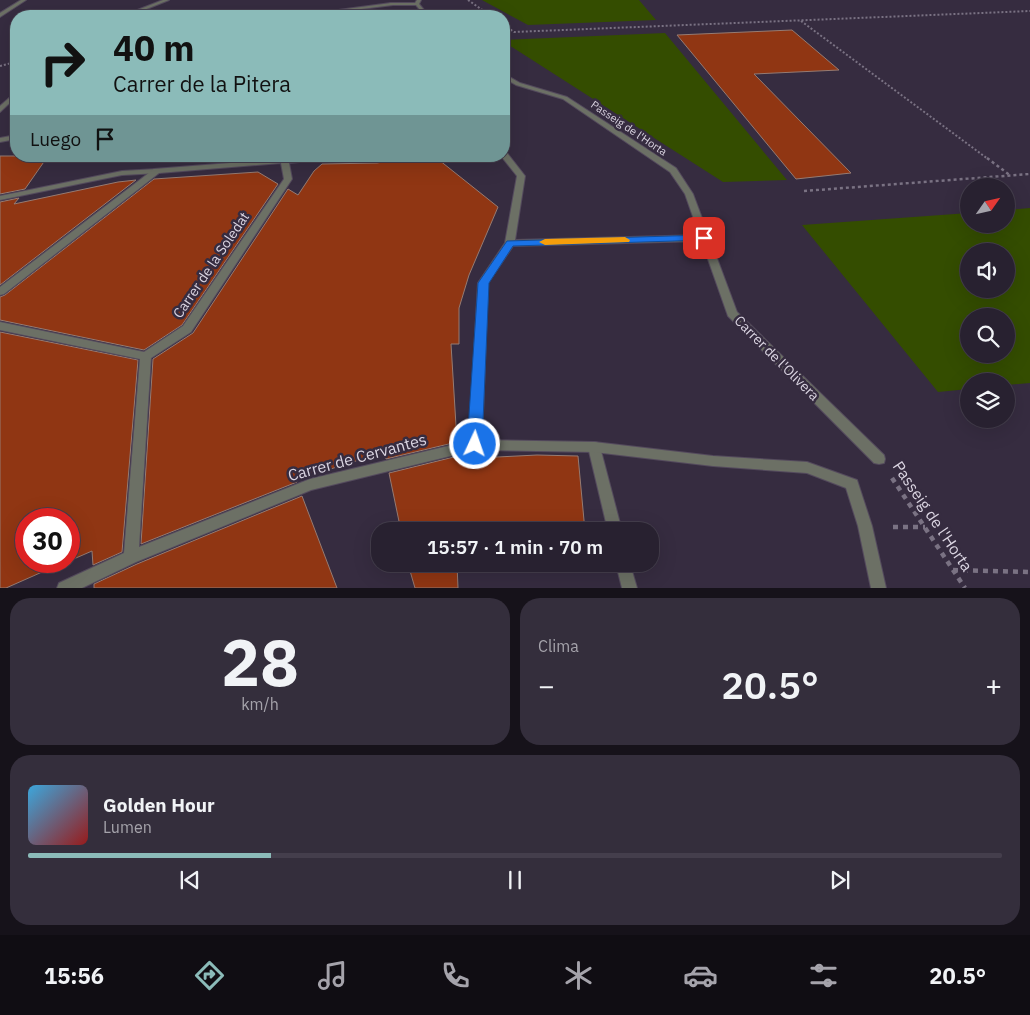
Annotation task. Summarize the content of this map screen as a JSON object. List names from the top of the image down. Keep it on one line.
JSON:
{"streets":{"street":["Passeig de l'Horta","Carrer de la Soledat","Carrer de l'Olivera","Carrer de Cervantes"]},"crossings":[["Passeig de l'Horta","Carrer de l'Olivera"]],"north":"top right","page":{"turn":["40 m","Carrer de la Pitera"],"then":"Luego","limit":"30","trip":"15:57 · 1 min · 70 m","tile":[["28","km/h"],"Clima"],"heat":["−","20.5°","+"],"song":["Golden Hour","Lumen"],"tabs":["15:56","20.5°"]}}
